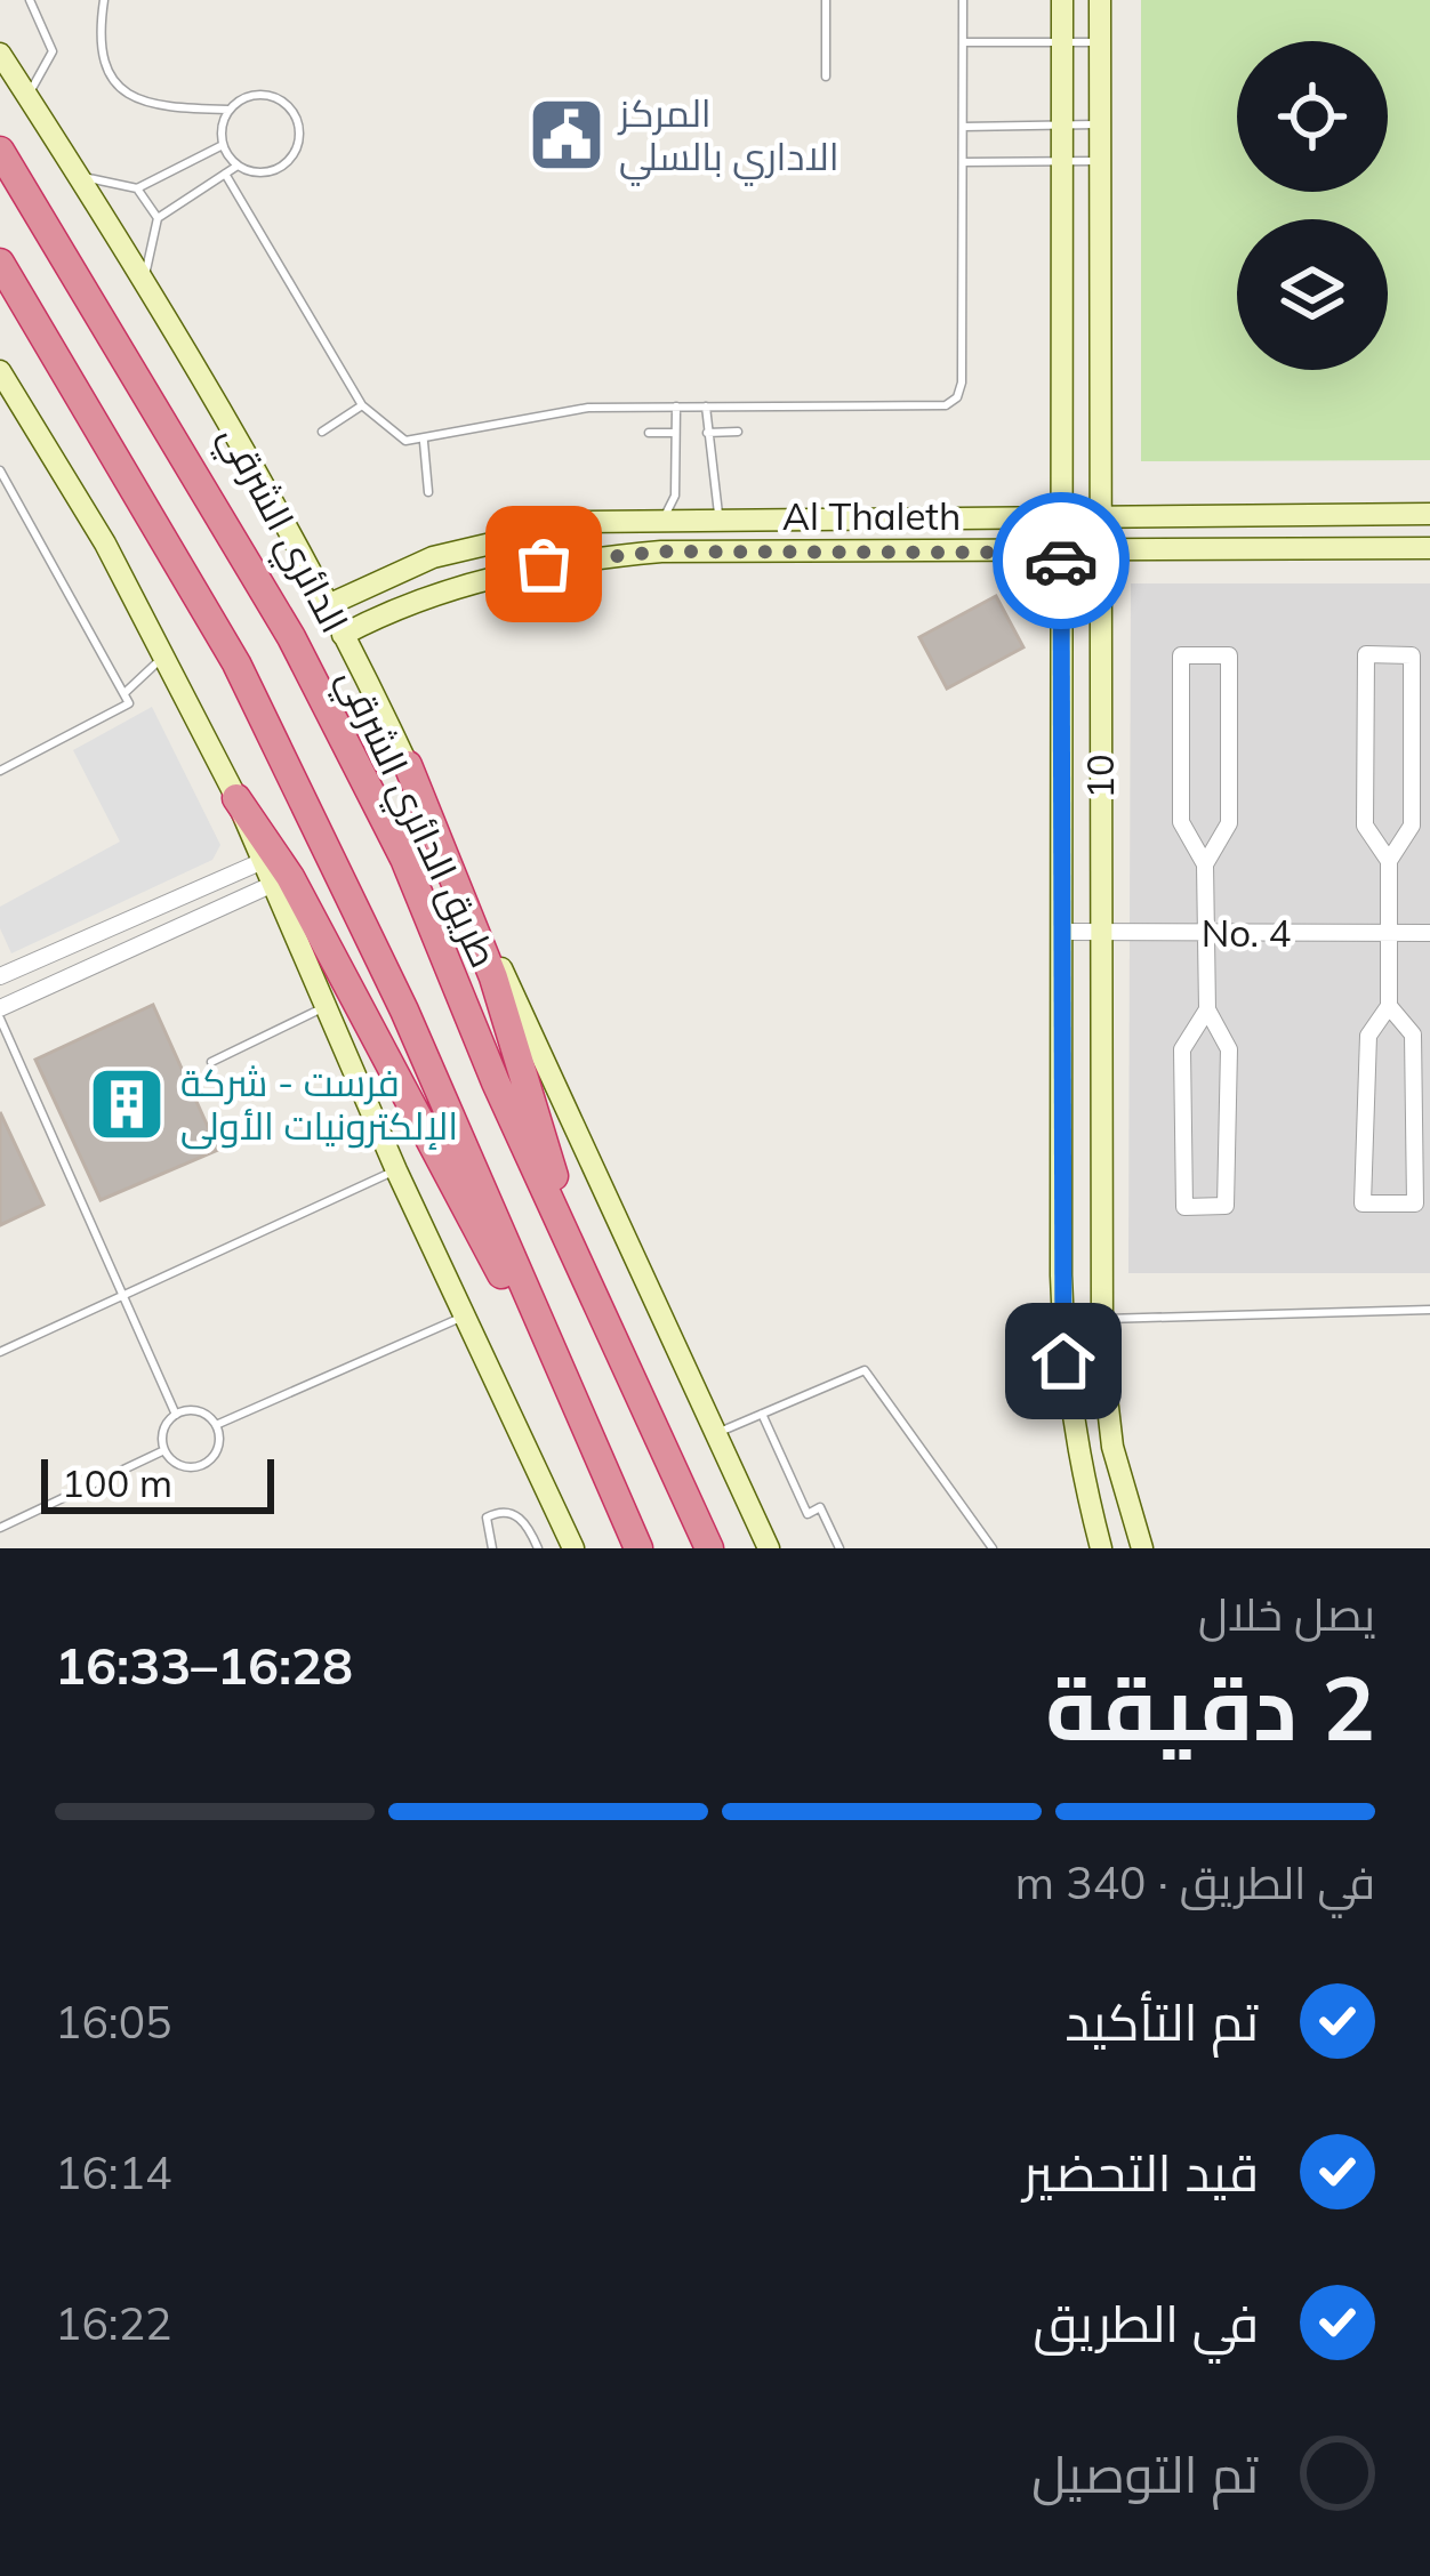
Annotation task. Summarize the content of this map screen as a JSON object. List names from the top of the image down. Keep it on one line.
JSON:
{"streets":{"highway":["طريق الدائري الشرقي"],"street":["Al Thaleth","الدائري الشرقي","10","No. 4"]},"crossings":[["Al Thaleth","الدائري الشرقي"],["Al Thaleth","10"],["10","No. 4"]],"places":{"public building":["المركز الاداري بالسلي"],"building":["فرست - شركة الإلكترونيات الأولى"]},"scale_bar":"100 m","page":{"scale":"100 m","heading":["2 دقيقة","يصل خلال","16:28–16:33"],"bar":"في الطريق · 340 m","list":[["تم التأكيد","16:05"],["قيد التحضير","16:14"],["في الطريق","16:22"],"تم التوصيل"]}}
